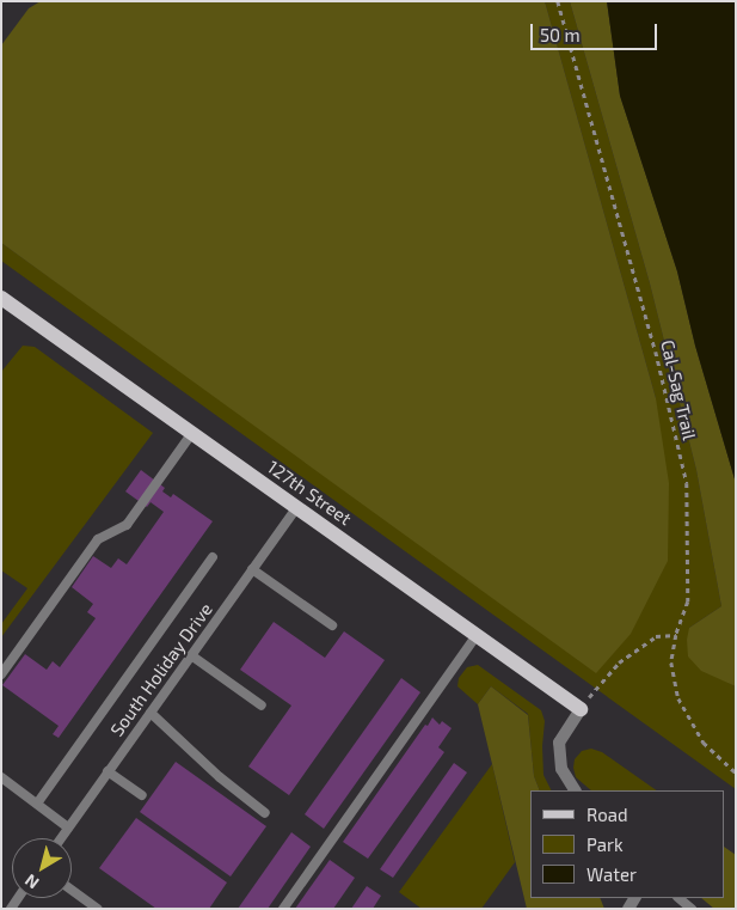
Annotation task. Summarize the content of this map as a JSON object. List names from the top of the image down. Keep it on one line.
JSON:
{"streets":{"main road":["127th Street"],"lane":["South Holiday Drive"],"path":["Cal-Sag Trail"]},"crossings":[["127th Street","South Holiday Drive"]],"legend":["Road","Park","Water"],"scale_bar":"50 m","north":"bottom left"}
